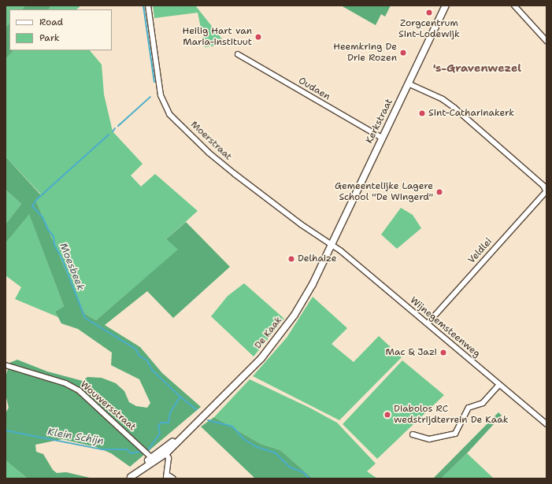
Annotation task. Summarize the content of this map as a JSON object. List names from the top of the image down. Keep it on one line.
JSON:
{"streets":{"main road":["Kerkstraat","De Kaak"],"street":["Oudaen","Moerstraat","Veldlei","Wijnegemsteenweg","Wouwersstraat"]},"crossings":[["Oudaen","Kerkstraat"],["Kerkstraat","Moerstraat"],["Kerkstraat","Wijnegemsteenweg"],["Kerkstraat","De Kaak"],["Moerstraat","Wijnegemsteenweg"],["Moerstraat","De Kaak"],["Veldlei","Wijnegemsteenweg"],["Wijnegemsteenweg","De Kaak"]],"districts":["'s-Gravenwezel"],"water":["Moesbeek","Klein Schijn"],"places":["Zorgcentrum Sint-Lodewijk","Heilig Hart van Maria-instituut","Heemkring De Drie Rozen","Sint-Catharinakerk","Gemeentelijke Lagere School \"De Wingerd\"","Delhaize","Mac & Jazi","Diabolos RC wedstrijdterrein De Kaak"],"legend":["Road","Park"]}
